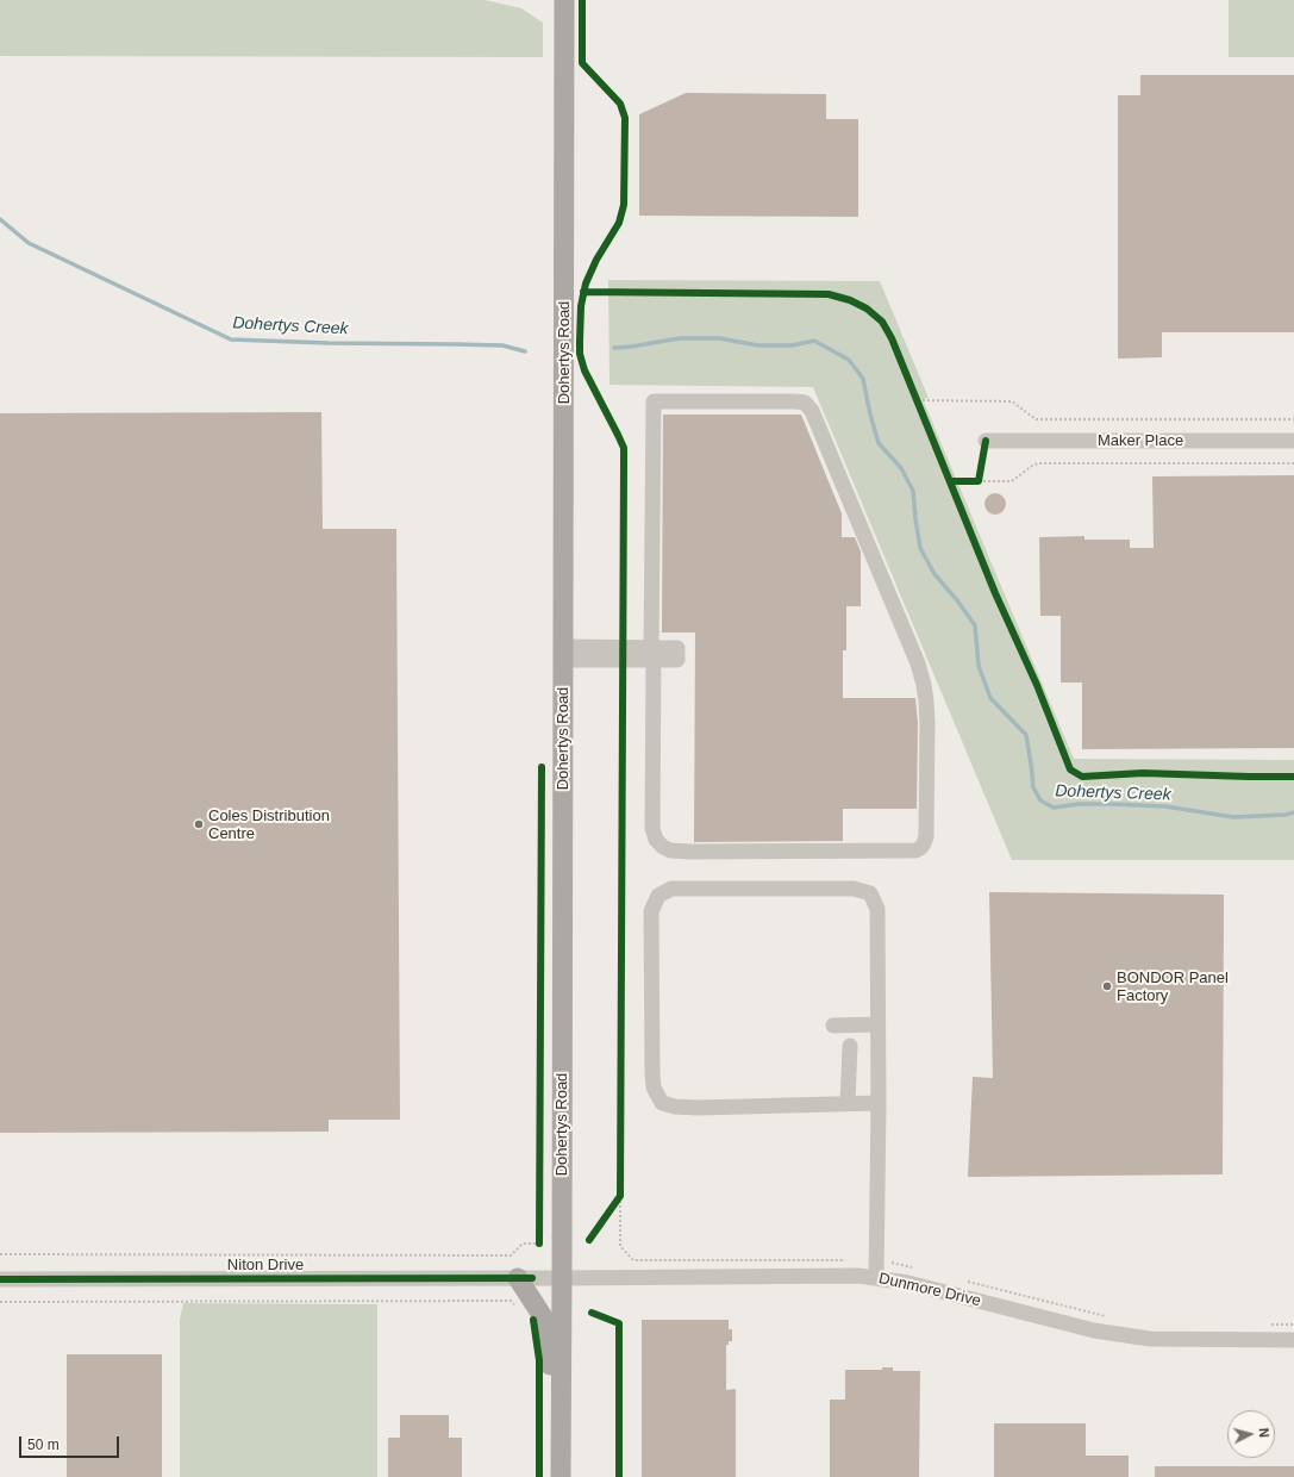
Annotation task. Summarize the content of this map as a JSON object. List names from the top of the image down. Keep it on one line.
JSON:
{"streets":{"main road":["Dohertys Road"],"street":["Maker Place","Niton Drive","Dunmore Drive"]},"crossings":[["Dohertys Road","Niton Drive"],["Dohertys Road","Dunmore Drive"],["Niton Drive","Dunmore Drive"]],"water":["Dohertys Creek"],"places":["Coles Distribution Centre","BONDOR Panel Factory"],"scale_bar":"50 m","north":"right"}
